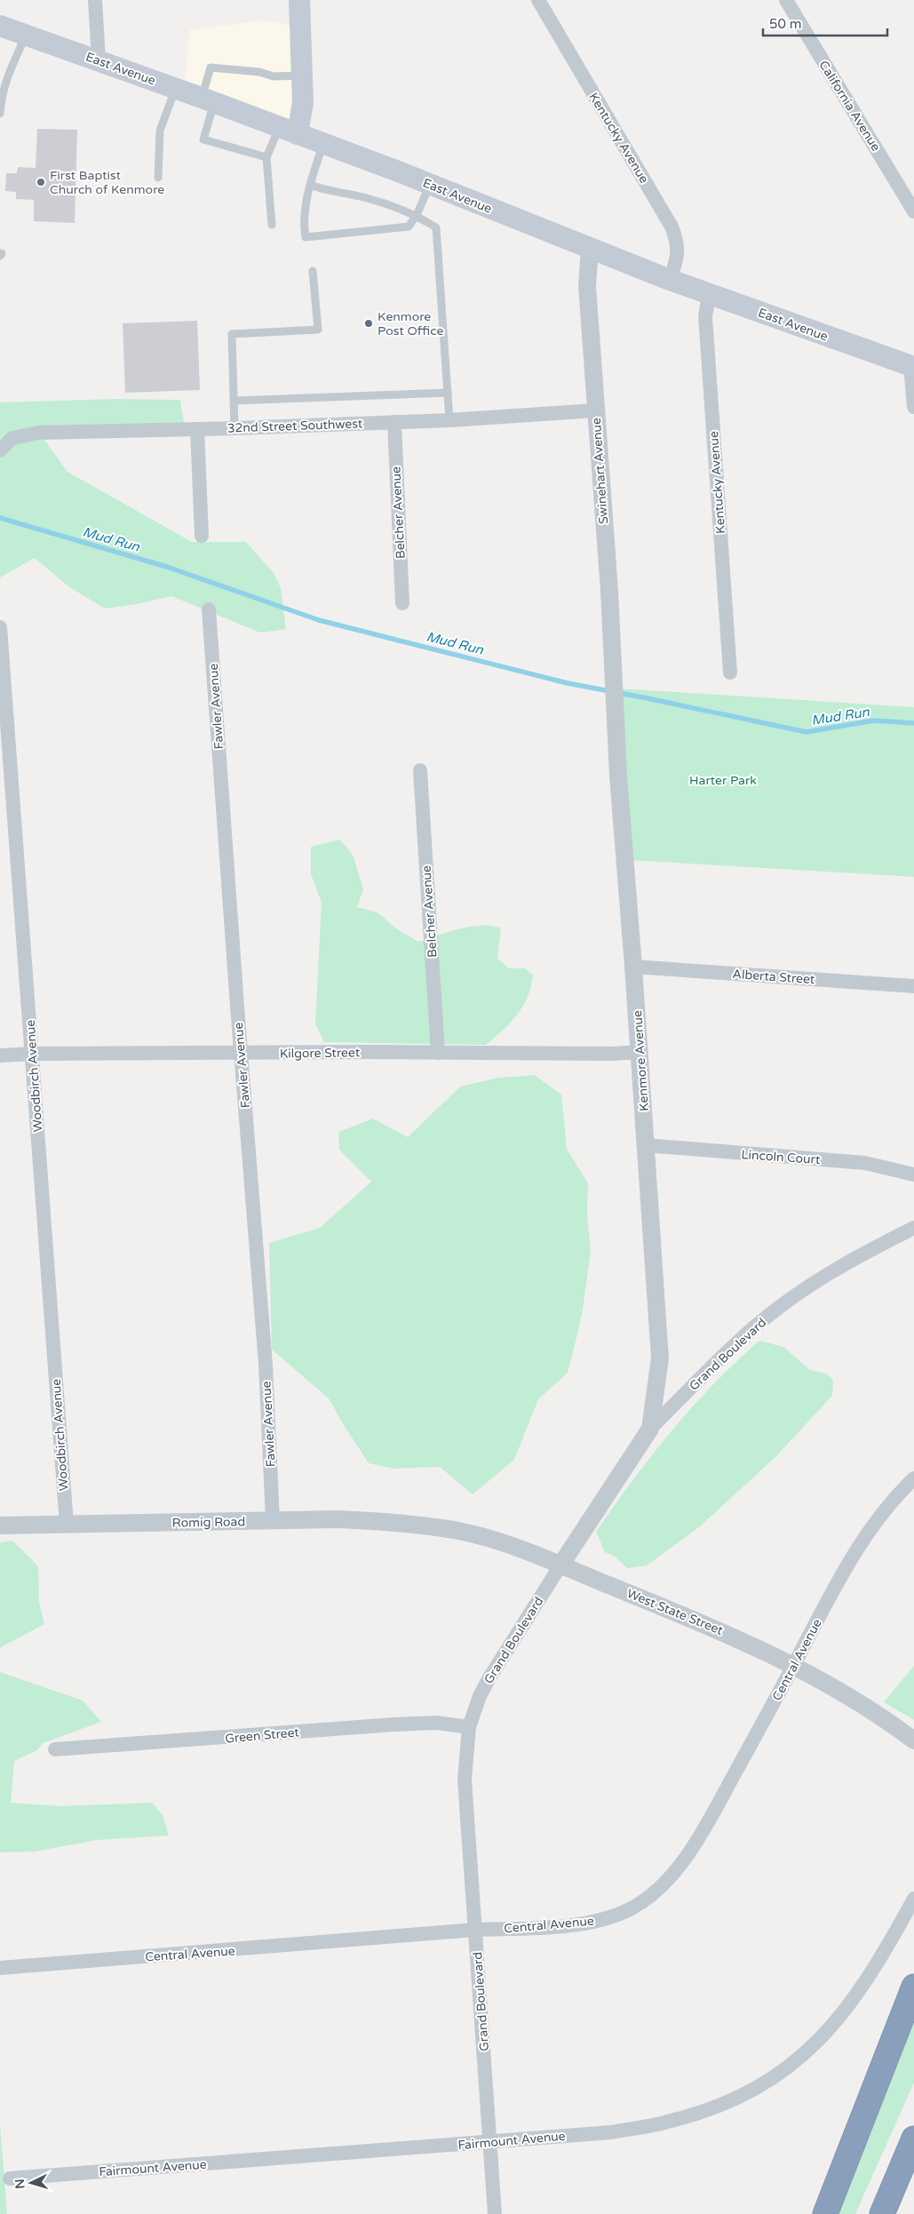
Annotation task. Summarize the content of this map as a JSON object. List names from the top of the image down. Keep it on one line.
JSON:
{"streets":{"main road":["East Avenue"],"street":["California Avenue","Kentucky Avenue","32nd Street Southwest","Swinehart Avenue","Belcher Avenue","Fawler Avenue","Alberta Street","Kilgore Street","Kenmore Avenue","Woodbirch Avenue","Lincoln Court","Grand Boulevard","Romig Road","West State Street","Central Avenue","Green Street","Fairmount Avenue"]},"crossings":[["East Avenue","Kentucky Avenue"],["East Avenue","Swinehart Avenue"],["32nd Street Southwest","Swinehart Avenue"],["32nd Street Southwest","Belcher Avenue"],["Swinehart Avenue","Kenmore Avenue"],["Belcher Avenue","Kilgore Street"],["Fawler Avenue","Kilgore Street"],["Fawler Avenue","Romig Road"],["Alberta Street","Kenmore Avenue"],["Kilgore Street","Kenmore Avenue"],["Kilgore Street","Woodbirch Avenue"],["Kenmore Avenue","Lincoln Court"],["Kenmore Avenue","Grand Boulevard"],["Woodbirch Avenue","Romig Road"],["Grand Boulevard","West State Street"],["Grand Boulevard","Central Avenue"],["Grand Boulevard","Green Street"],["Grand Boulevard","Fairmount Avenue"],["Romig Road","West State Street"],["West State Street","Central Avenue"]],"water":["Mud Run"],"parks":["Harter Park"],"places":["First Baptist Church of Kenmore","Kenmore Post Office"],"scale_bar":"50 m","north":"left"}
